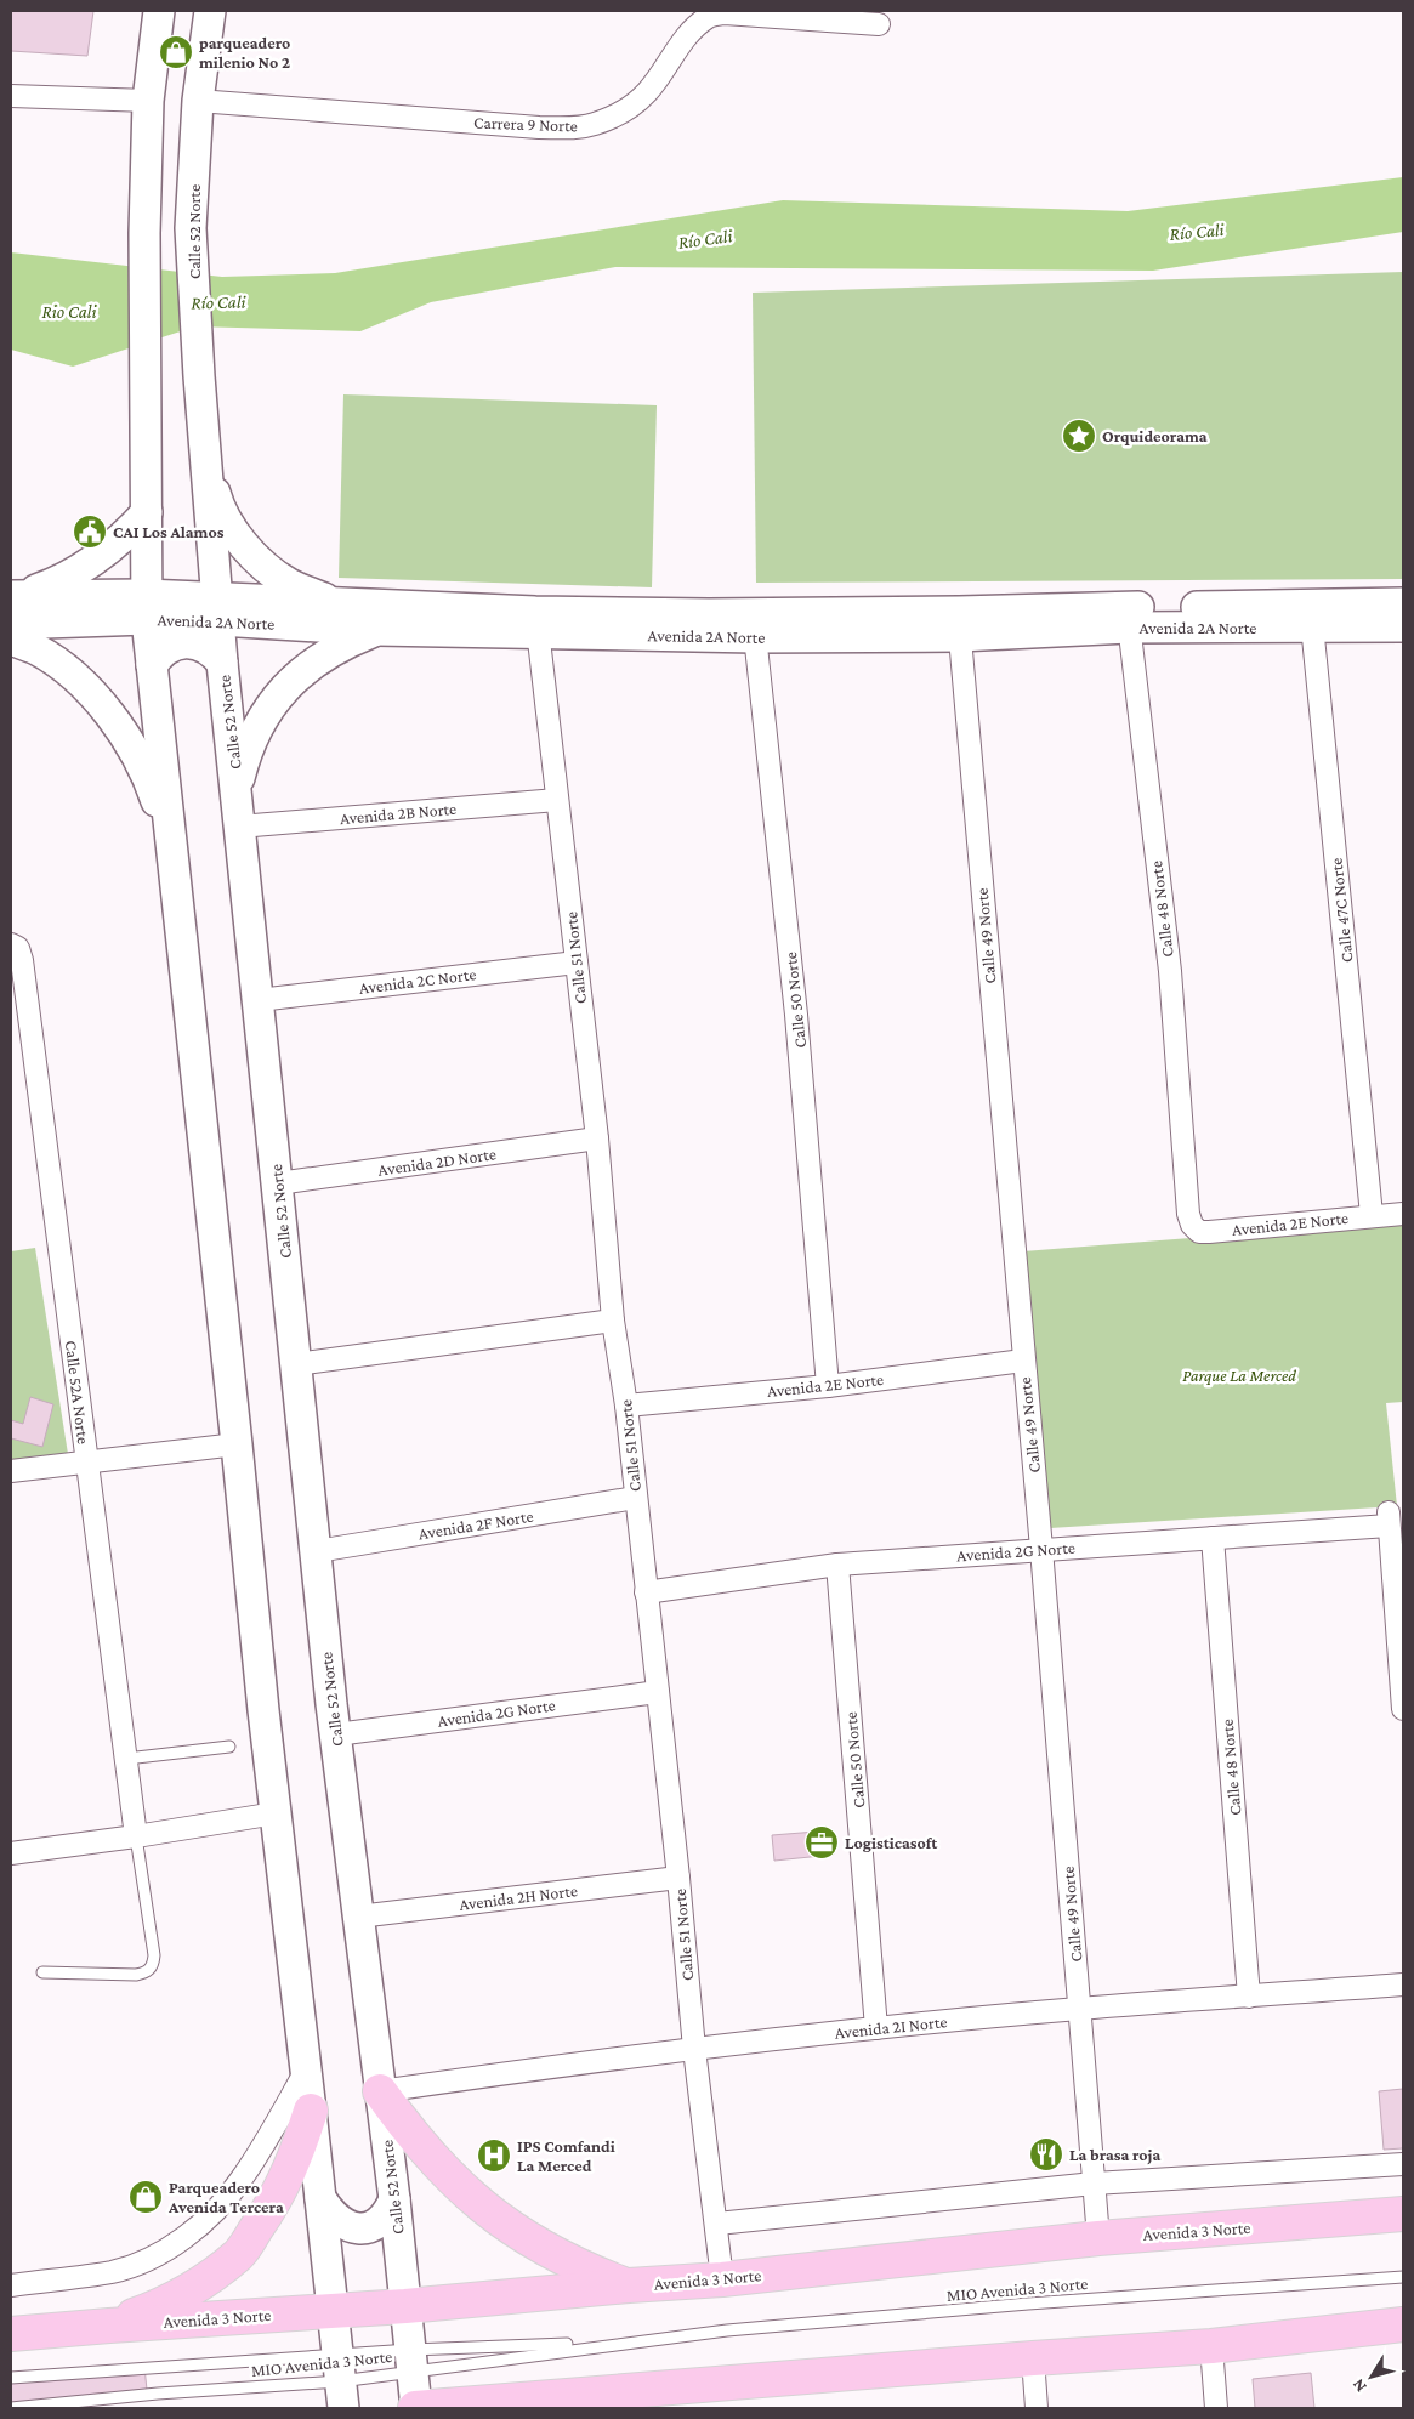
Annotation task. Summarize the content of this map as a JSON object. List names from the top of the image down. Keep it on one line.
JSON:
{"streets":{"main road":["Calle 52 Norte","Avenida 2A Norte","Avenida 3 Norte"],"street":["Carrera 9 Norte","Avenida 2B Norte","Calle 48 Norte","Calle 47C Norte","Calle 49 Norte","Calle 51 Norte","Avenida 2C Norte","Calle 50 Norte","Avenida 2D Norte","Avenida 2E Norte","Calle 52A Norte","Avenida 2F Norte","Avenida 2G Norte","Avenida 2H Norte","Avenida 2I Norte"],"lane":["MIO Avenida 3 Norte"]},"crossings":[["Carrera 9 Norte","Calle 52 Norte"],["Calle 52 Norte","Avenida 2A Norte"],["Calle 52 Norte","Avenida 2B Norte"],["Calle 52 Norte","Avenida 2C Norte"],["Calle 52 Norte","Avenida 2D Norte"],["Calle 52 Norte","Avenida 2F Norte"],["Calle 52 Norte","Avenida 2G Norte"],["Calle 52 Norte","Avenida 2H Norte"],["Calle 52 Norte","Avenida 2I Norte"],["Calle 52 Norte","Avenida 3 Norte"],["Calle 52 Norte","MIO Avenida 3 Norte"],["Avenida 2A Norte","Calle 48 Norte"],["Avenida 2A Norte","Calle 47C Norte"],["Avenida 2A Norte","Calle 49 Norte"],["Avenida 2A Norte","Calle 51 Norte"],["Avenida 2A Norte","Calle 50 Norte"],["Avenida 2B Norte","Calle 51 Norte"],["Calle 48 Norte","Avenida 2E Norte"],["Calle 48 Norte","Avenida 2G Norte"],["Calle 48 Norte","Avenida 2I Norte"],["Calle 47C Norte","Avenida 2E Norte"],["Calle 49 Norte","Avenida 2E Norte"],["Calle 49 Norte","Avenida 2G Norte"],["Calle 49 Norte","Avenida 2I Norte"],["Calle 49 Norte","Avenida 3 Norte"],["Calle 51 Norte","Avenida 2C Norte"],["Calle 51 Norte","Avenida 2D Norte"],["Calle 51 Norte","Avenida 2E Norte"],["Calle 51 Norte","Avenida 2F Norte"],["Calle 51 Norte","Avenida 2G Norte"],["Calle 51 Norte","Avenida 2H Norte"],["Calle 51 Norte","Avenida 2I Norte"],["Calle 51 Norte","Avenida 3 Norte"],["Calle 50 Norte","Avenida 2E Norte"],["Calle 50 Norte","Avenida 2G Norte"],["Calle 50 Norte","Avenida 2I Norte"]],"water":["Río Cali","Rio Cali"],"parks":["Parque La Merced"],"places":{"shop":["parqueadero milenio No 2","Parqueadero Avenida Tercera"],"place":["Orquideorama"],"public building":["CAI Los Alamos"],"office":["Logisticasoft"],"restaurant":["La brasa roja"],"hospital":["IPS Comfandi La Merced"]},"north":"bottom left"}
